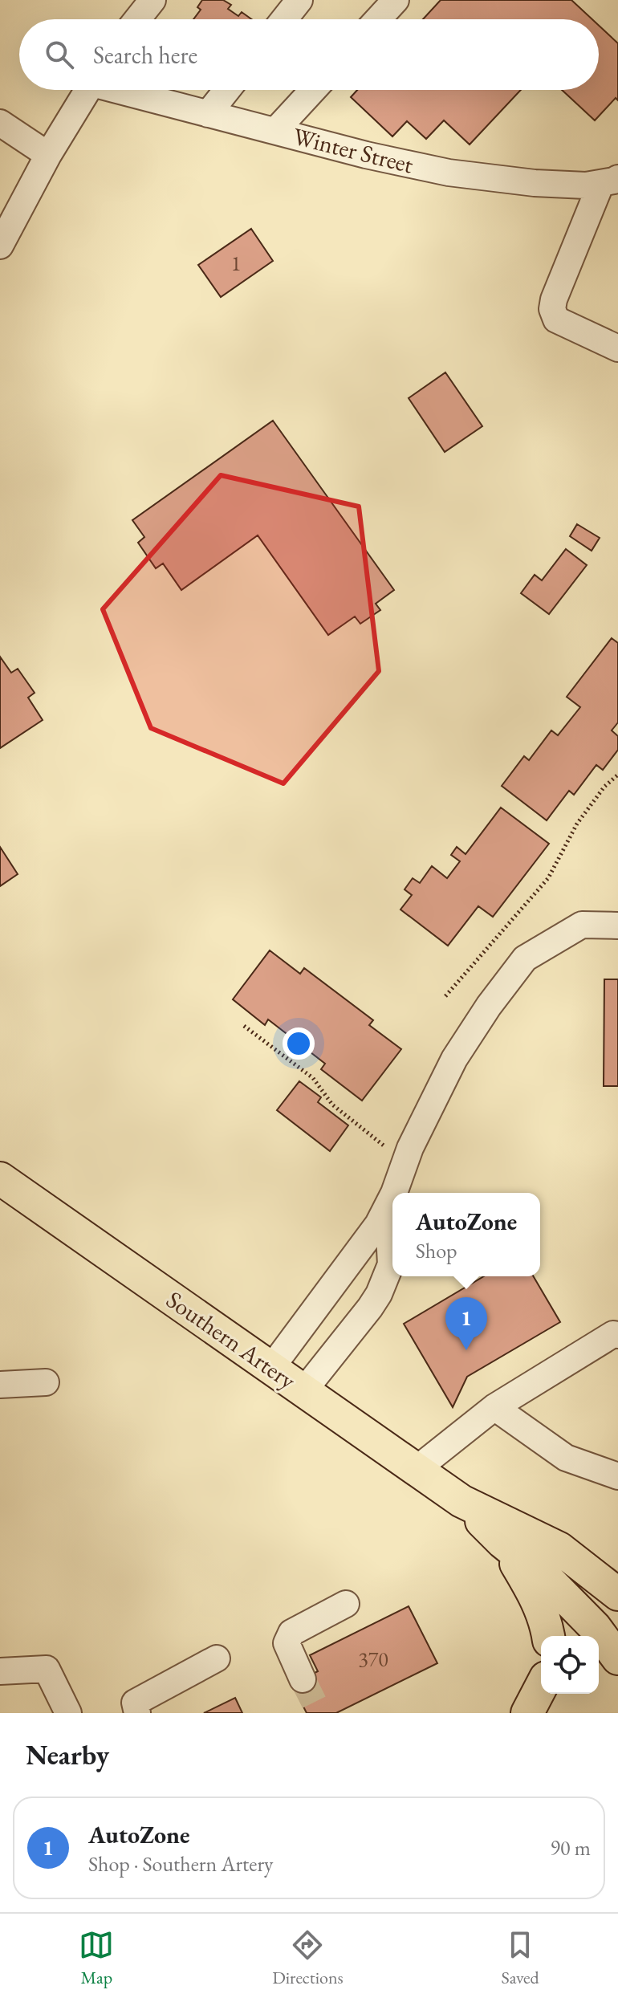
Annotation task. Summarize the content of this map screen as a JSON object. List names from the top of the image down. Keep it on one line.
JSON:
{"streets":{"main road":["Southern Artery"],"street":["Winter Street"]},"house_numbers":["1","370"],"page":{"search":"Search here","popup":["AutoZone","Shop"],"pins":"1","heading":"Nearby","list":[{"mark":"1","name":"AutoZone","note":"Shop · Southern Artery","value":"90 m"}],"nav":["Map","Directions","Saved"]}}
